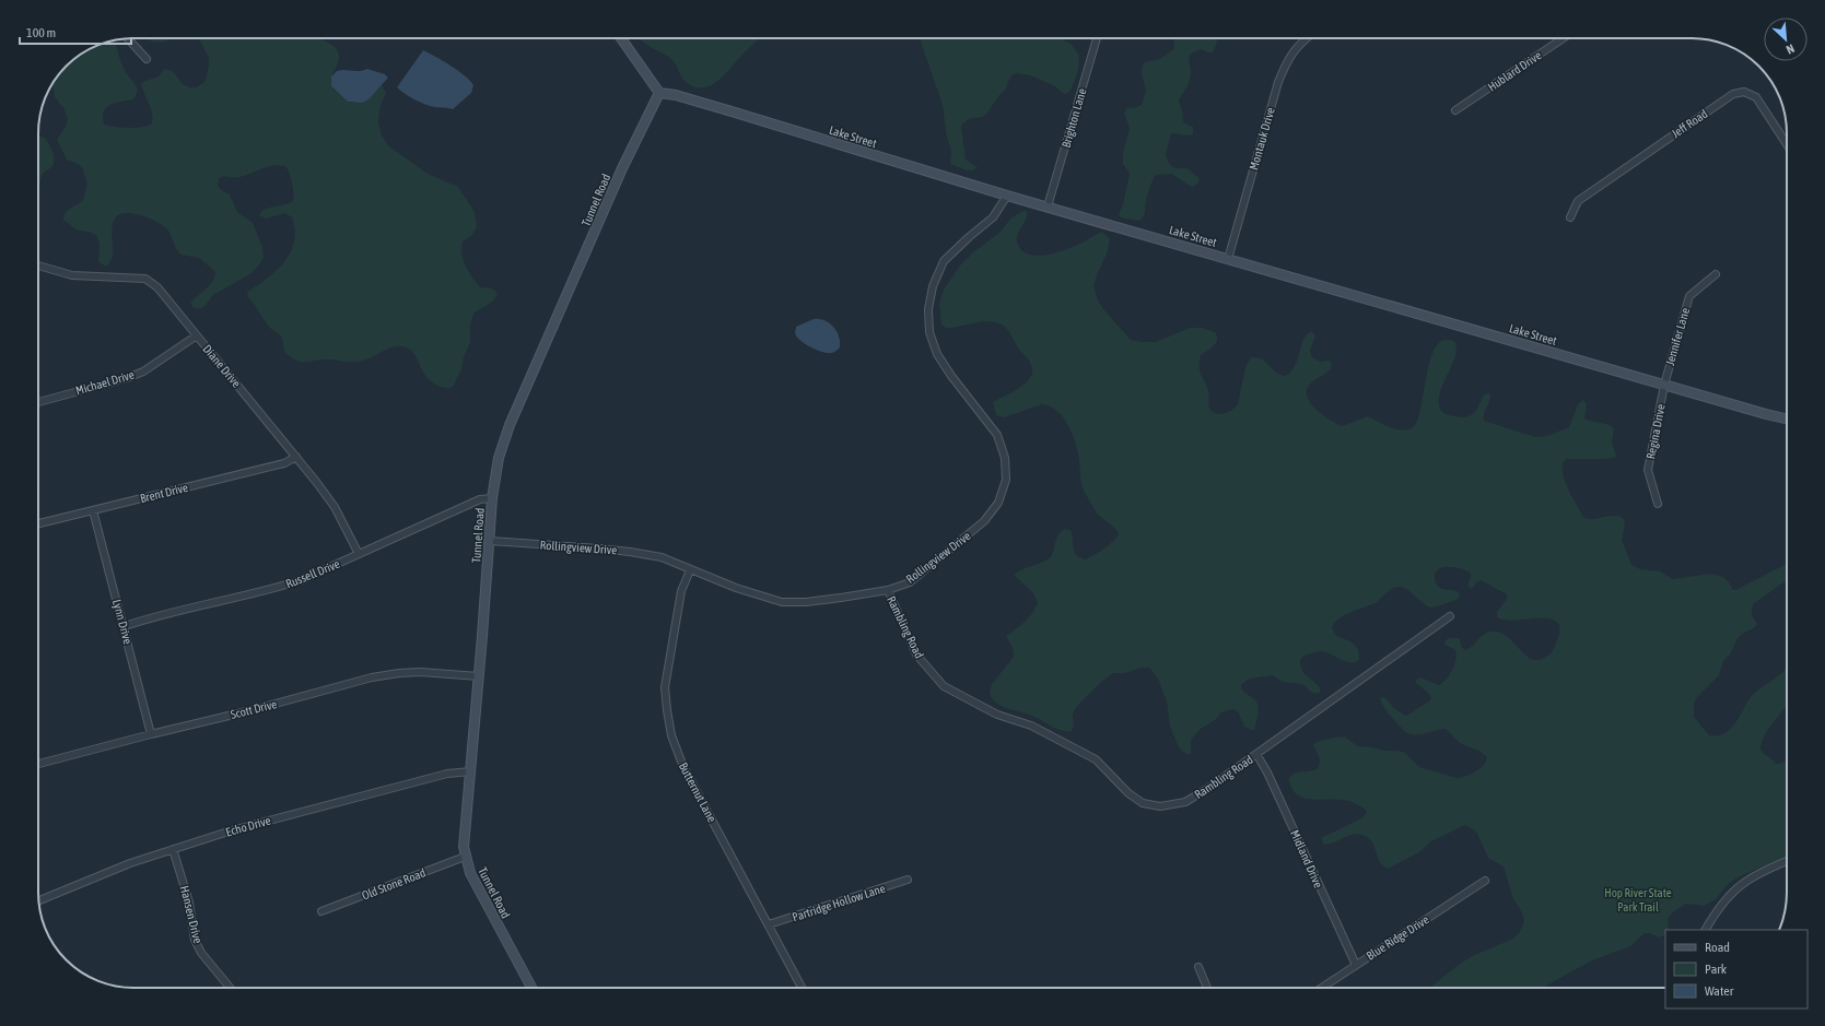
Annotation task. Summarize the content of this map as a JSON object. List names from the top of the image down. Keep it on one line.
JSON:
{"streets":{"street":["Hublard Drive","Brighton Lane","Jeff Road","Lake Street","Montauk Drive","Tunnel Road","Jennifer Lane","Diane Drive","Michael Drive","Regina Drive","Brent Drive","Rollingview Drive","Russell Drive","Lynn Drive","Rambling Road","Scott Drive","Butternut Lane","Echo Drive","Midland Drive","Old Stone Road","Partridge Hollow Lane","Hansen Drive","Blue Ridge Drive"]},"crossings":[["Brighton Lane","Lake Street"],["Lake Street","Montauk Drive"],["Lake Street","Tunnel Road"],["Lake Street","Jennifer Lane"],["Lake Street","Regina Drive"],["Lake Street","Rollingview Drive"],["Tunnel Road","Rollingview Drive"],["Tunnel Road","Russell Drive"],["Tunnel Road","Scott Drive"],["Tunnel Road","Echo Drive"],["Tunnel Road","Old Stone Road"],["Jennifer Lane","Regina Drive"],["Diane Drive","Michael Drive"],["Diane Drive","Brent Drive"],["Diane Drive","Russell Drive"],["Brent Drive","Lynn Drive"],["Rollingview Drive","Rambling Road"],["Rollingview Drive","Butternut Lane"],["Russell Drive","Lynn Drive"],["Lynn Drive","Scott Drive"],["Rambling Road","Midland Drive"],["Butternut Lane","Partridge Hollow Lane"],["Echo Drive","Hansen Drive"],["Midland Drive","Blue Ridge Drive"]],"parks":["Hop River State Park Trail"],"legend":["Road","Park","Water"],"scale_bar":"100 m","north":"bottom right"}
